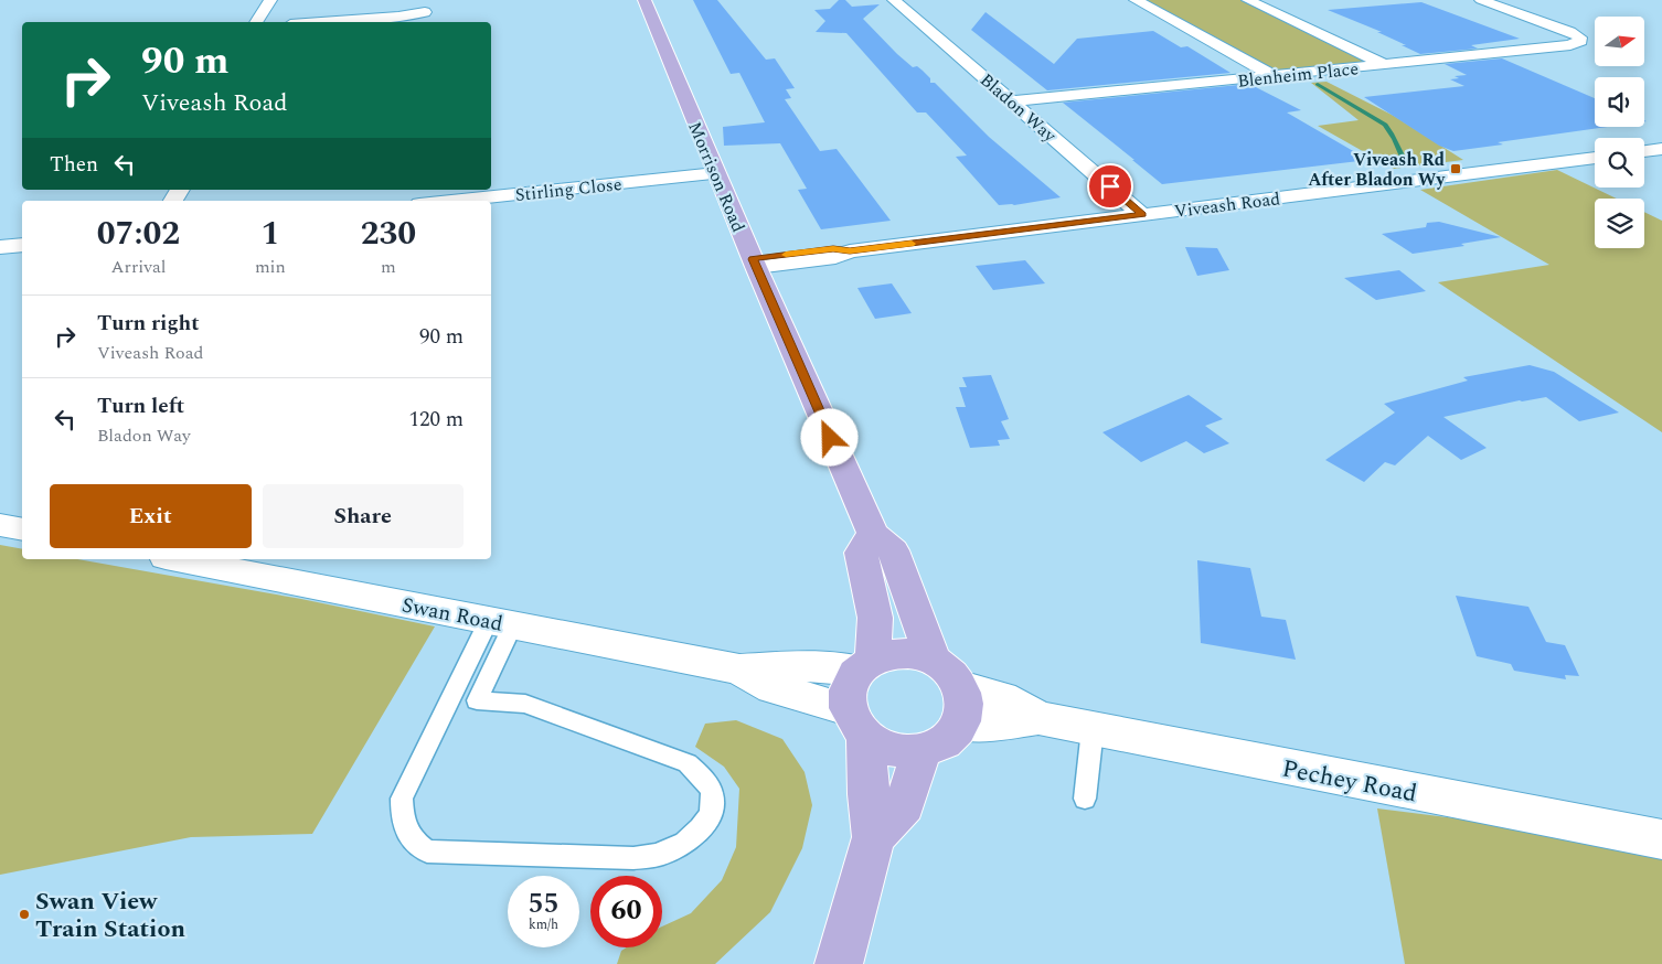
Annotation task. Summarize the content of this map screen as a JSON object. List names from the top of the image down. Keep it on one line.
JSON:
{"streets":{"main road":["Morrison Road"],"street":["Blenheim Place","Bladon Way","Stirling Close","Viveash Road","Swan Road","Pechey Road"]},"crossings":[["Blenheim Place","Bladon Way"],["Bladon Way","Viveash Road"],["Morrison Road","Stirling Close"],["Morrison Road","Viveash Road"],["Morrison Road","Swan Road"],["Morrison Road","Pechey Road"],["Swan Road","Pechey Road"]],"places":{"transit":["Viveash Rd After Bladon Wy"],"other":["Swan View Train Station"]},"north":"right","page":{"turn":["90 m","Viveash Road"],"then":"Then","eta":["07:02","Arrival","1","min","230","m"],"list":[{"name":"Turn right","note":"Viveash Road","value":"90 m"},{"name":"Turn left","note":"Bladon Way","value":"120 m"}],"buttons":["Exit","Share"],"speed":"55 km/h","limit":"60"}}
